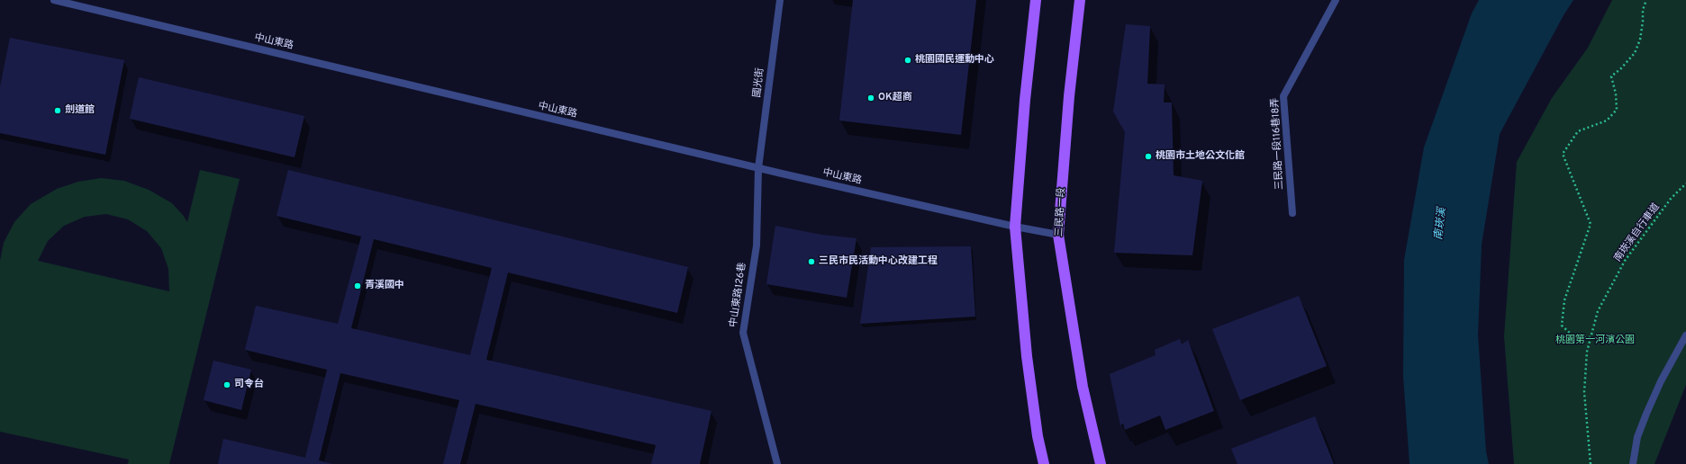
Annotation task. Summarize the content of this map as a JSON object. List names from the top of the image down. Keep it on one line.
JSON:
{"streets":{"main road":["三民路一段"],"street":["中山東路","國光街","三民路一段116巷18弄","中山東路126巷"],"path":["南崁溪自行車道"]},"crossings":[["中山東路","國光街"],["中山東路","三民路一段"],["中山東路","中山東路126巷"],["國光街","中山東路126巷"]],"water":["南崁溪"],"parks":["桃園第一河濱公園"],"places":["桃園國民運動中心","OK超商","劍道館","桃園市土地公文化館","三民市民活動中心改建工程","青溪國中","司令台"]}
